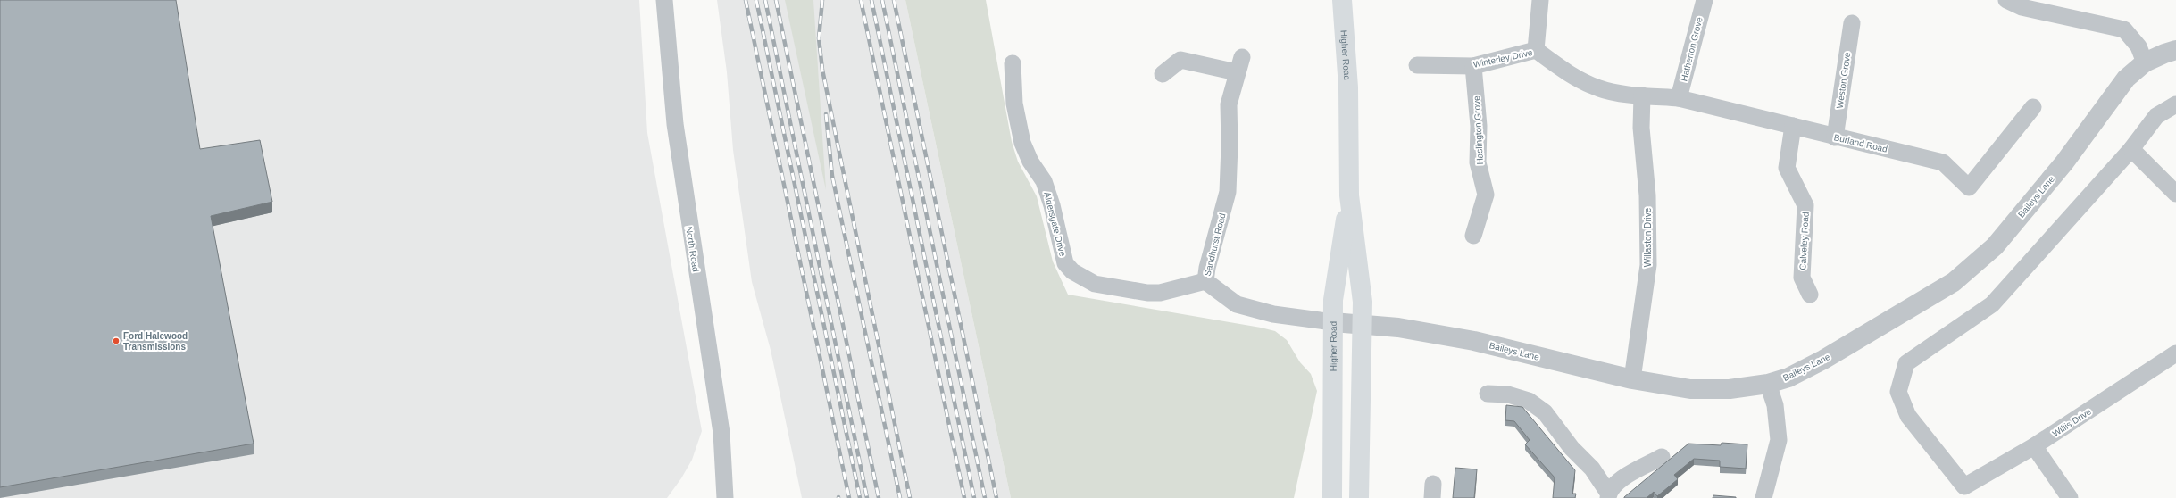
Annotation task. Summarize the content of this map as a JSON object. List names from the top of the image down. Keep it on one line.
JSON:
{"streets":{"highway":["Higher Road"],"street":["Hatherton Grove","Winterley Drive","Weston Grove","Haslington Grove","Burland Road","Baileys Lane","Aldersgate Drive","Willaston Drive","Calveley Road","Sandhurst Road","North Road","Willis Drive"]},"crossings":[["Hatherton Grove","Burland Road"],["Higher Road","Baileys Lane"],["Higher Road","Sandhurst Road"],["Winterley Drive","Haslington Grove"],["Winterley Drive","Burland Road"],["Winterley Drive","Willaston Drive"],["Weston Grove","Burland Road"],["Burland Road","Willaston Drive"],["Burland Road","Calveley Road"],["Baileys Lane","Willaston Drive"],["Baileys Lane","Sandhurst Road"],["Aldersgate Drive","Sandhurst Road"]],"places":["Ford Halewood Transmissions"]}
